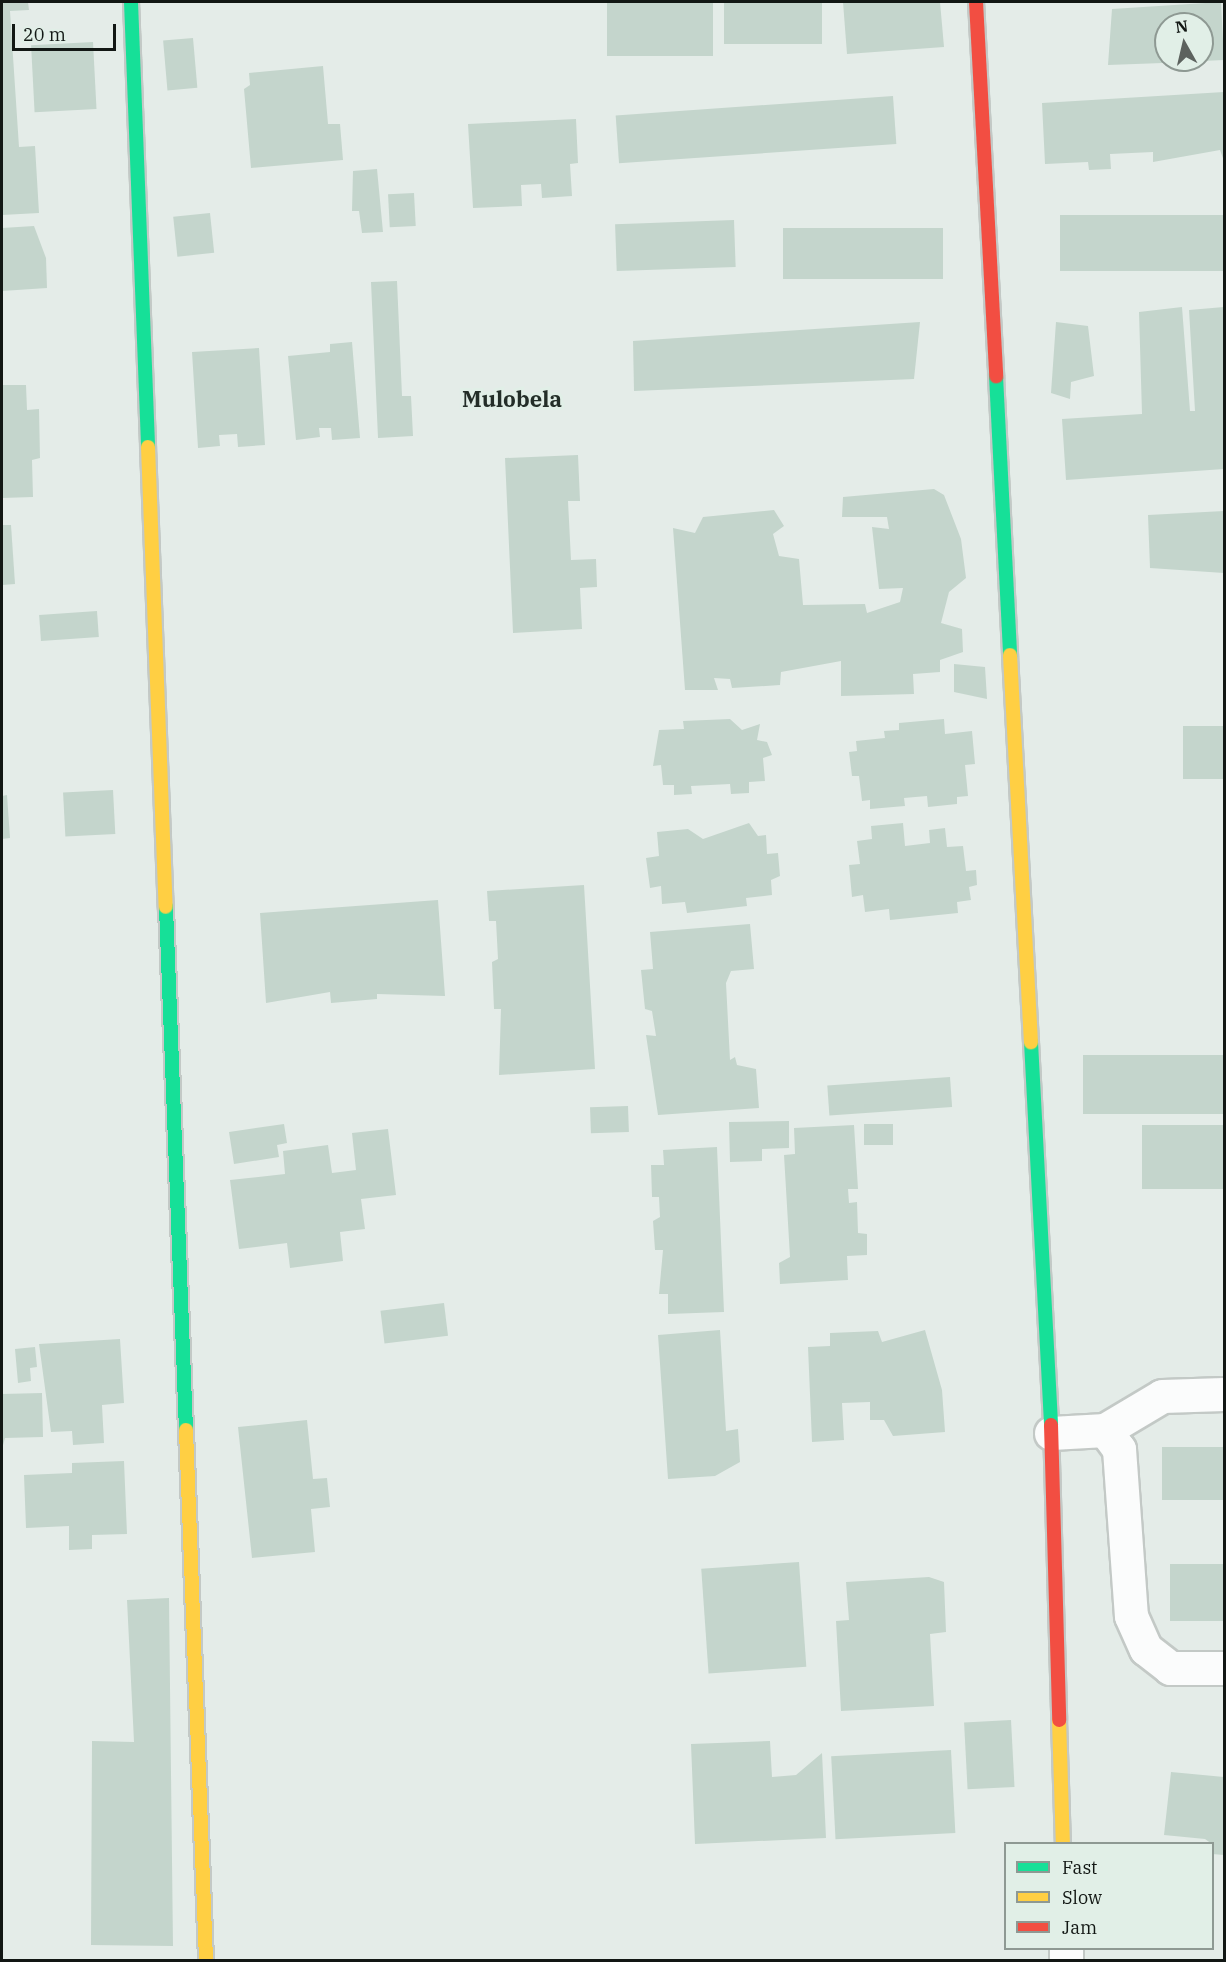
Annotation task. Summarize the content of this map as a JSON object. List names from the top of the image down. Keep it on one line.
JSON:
{"districts":["Mulobela"],"legend":["Fast","Slow","Jam"],"scale_bar":"20 m","north":"top"}
